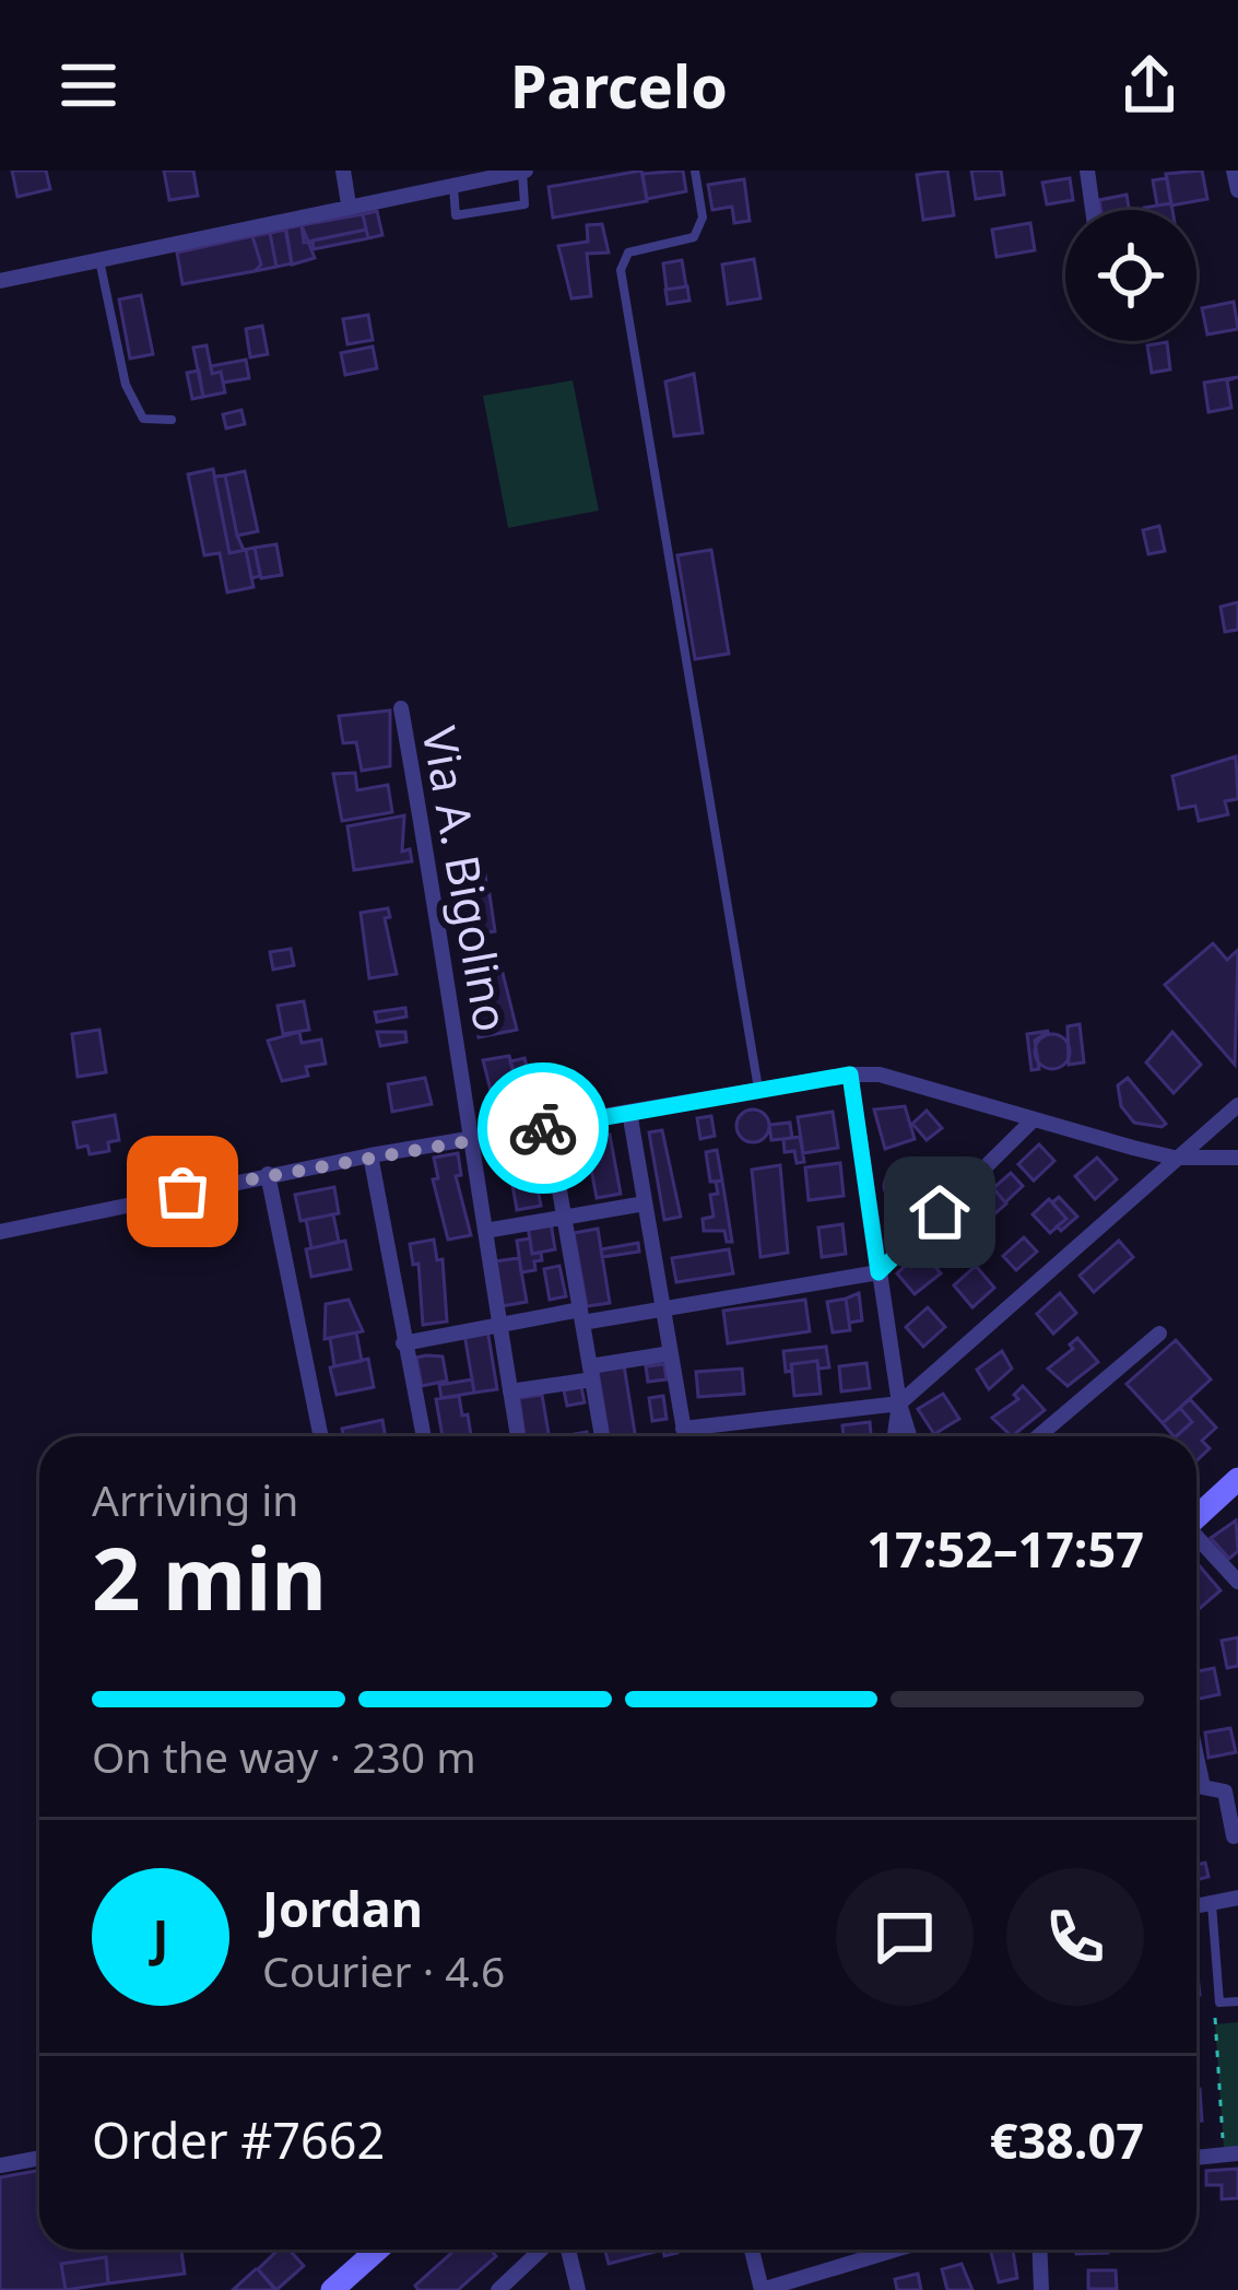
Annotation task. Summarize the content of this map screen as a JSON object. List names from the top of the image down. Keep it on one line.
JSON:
{"streets":{"street":["Via A. Bigolino"]},"page":{"header":"Parcelo","heading":["2 min","Arriving in","17:52–17:57"],"panel":["Jordan","Courier · 4.6","Order #7662","€38.07"],"bar":"On the way · 230 m","round":"J"}}
